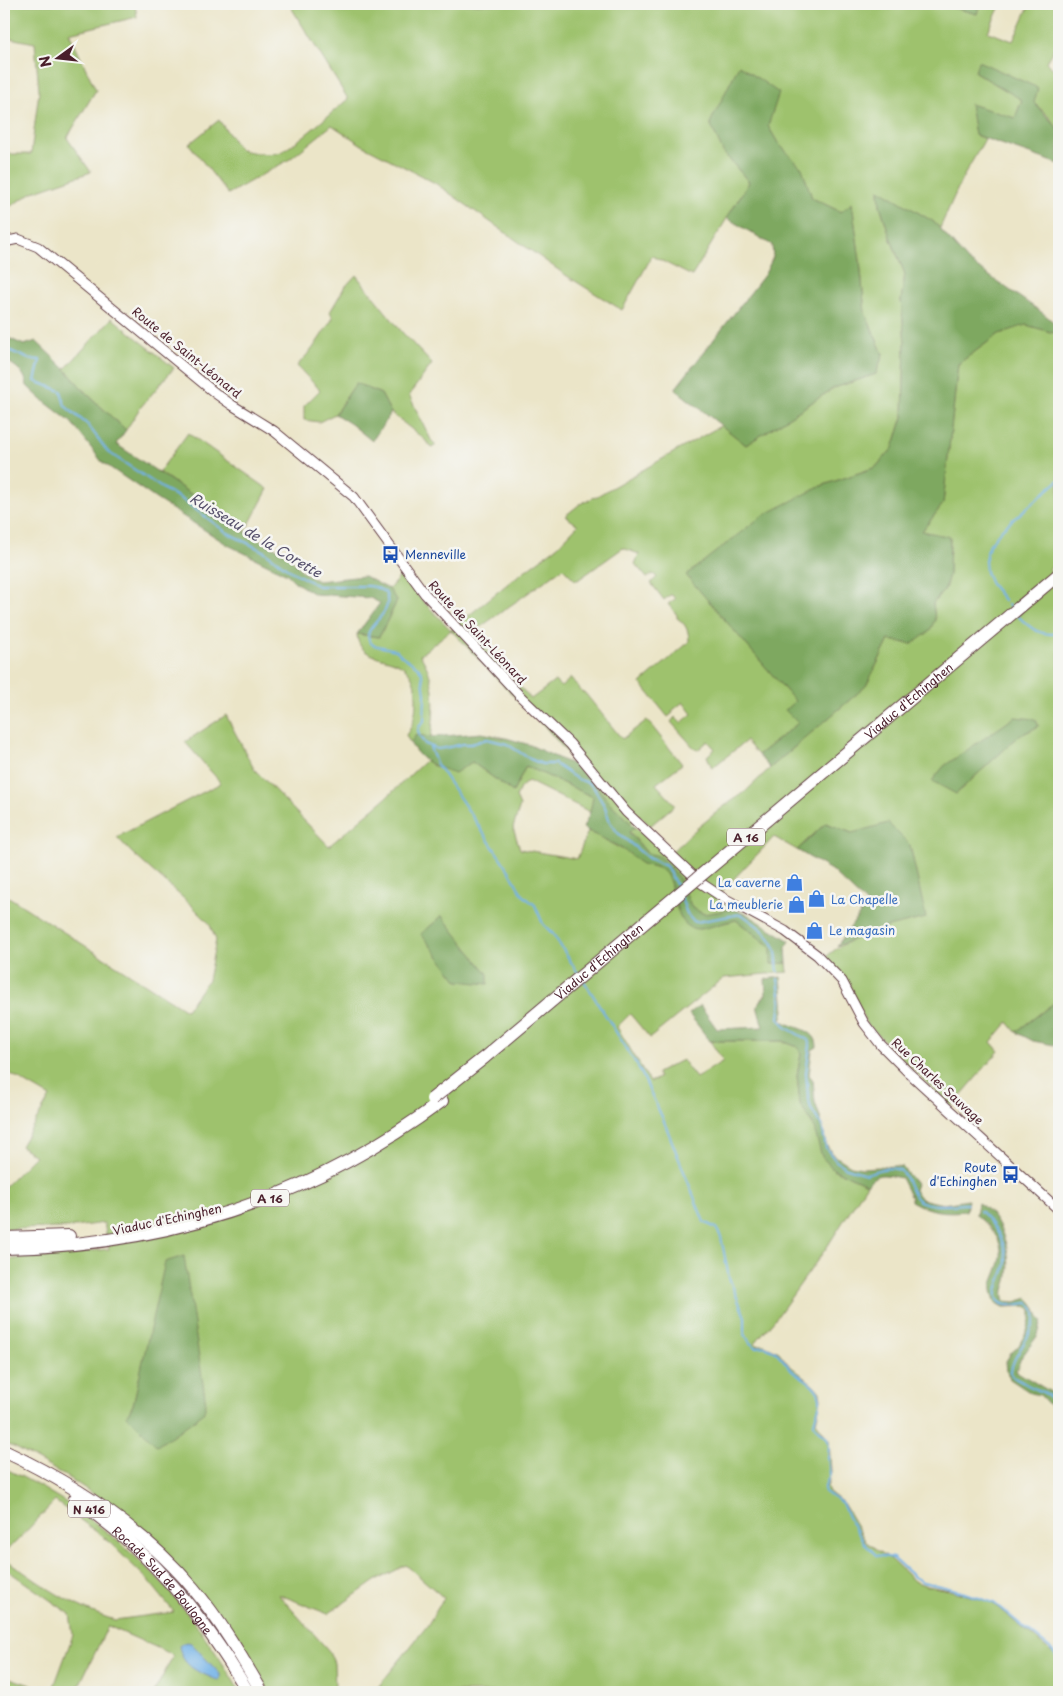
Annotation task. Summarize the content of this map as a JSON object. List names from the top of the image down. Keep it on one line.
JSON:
{"streets":{"highway":["Viaduc d'Echinghen","A 16","N 416","Rocade Sud de Boulogne"],"street":["Route de Saint-Léonard","Rue Charles Sauvage"]},"crossings":[["Route de Saint-Léonard","Rue Charles Sauvage"],["Viaduc d'Echinghen","A 16"]],"water":["Ruisseau de la Corette"],"places":{"bus stop":["Menneville","Route d'Echinghen"],"shop":["La caverne","La Chapelle","La meublerie","Le magasin"]},"north":"left"}
